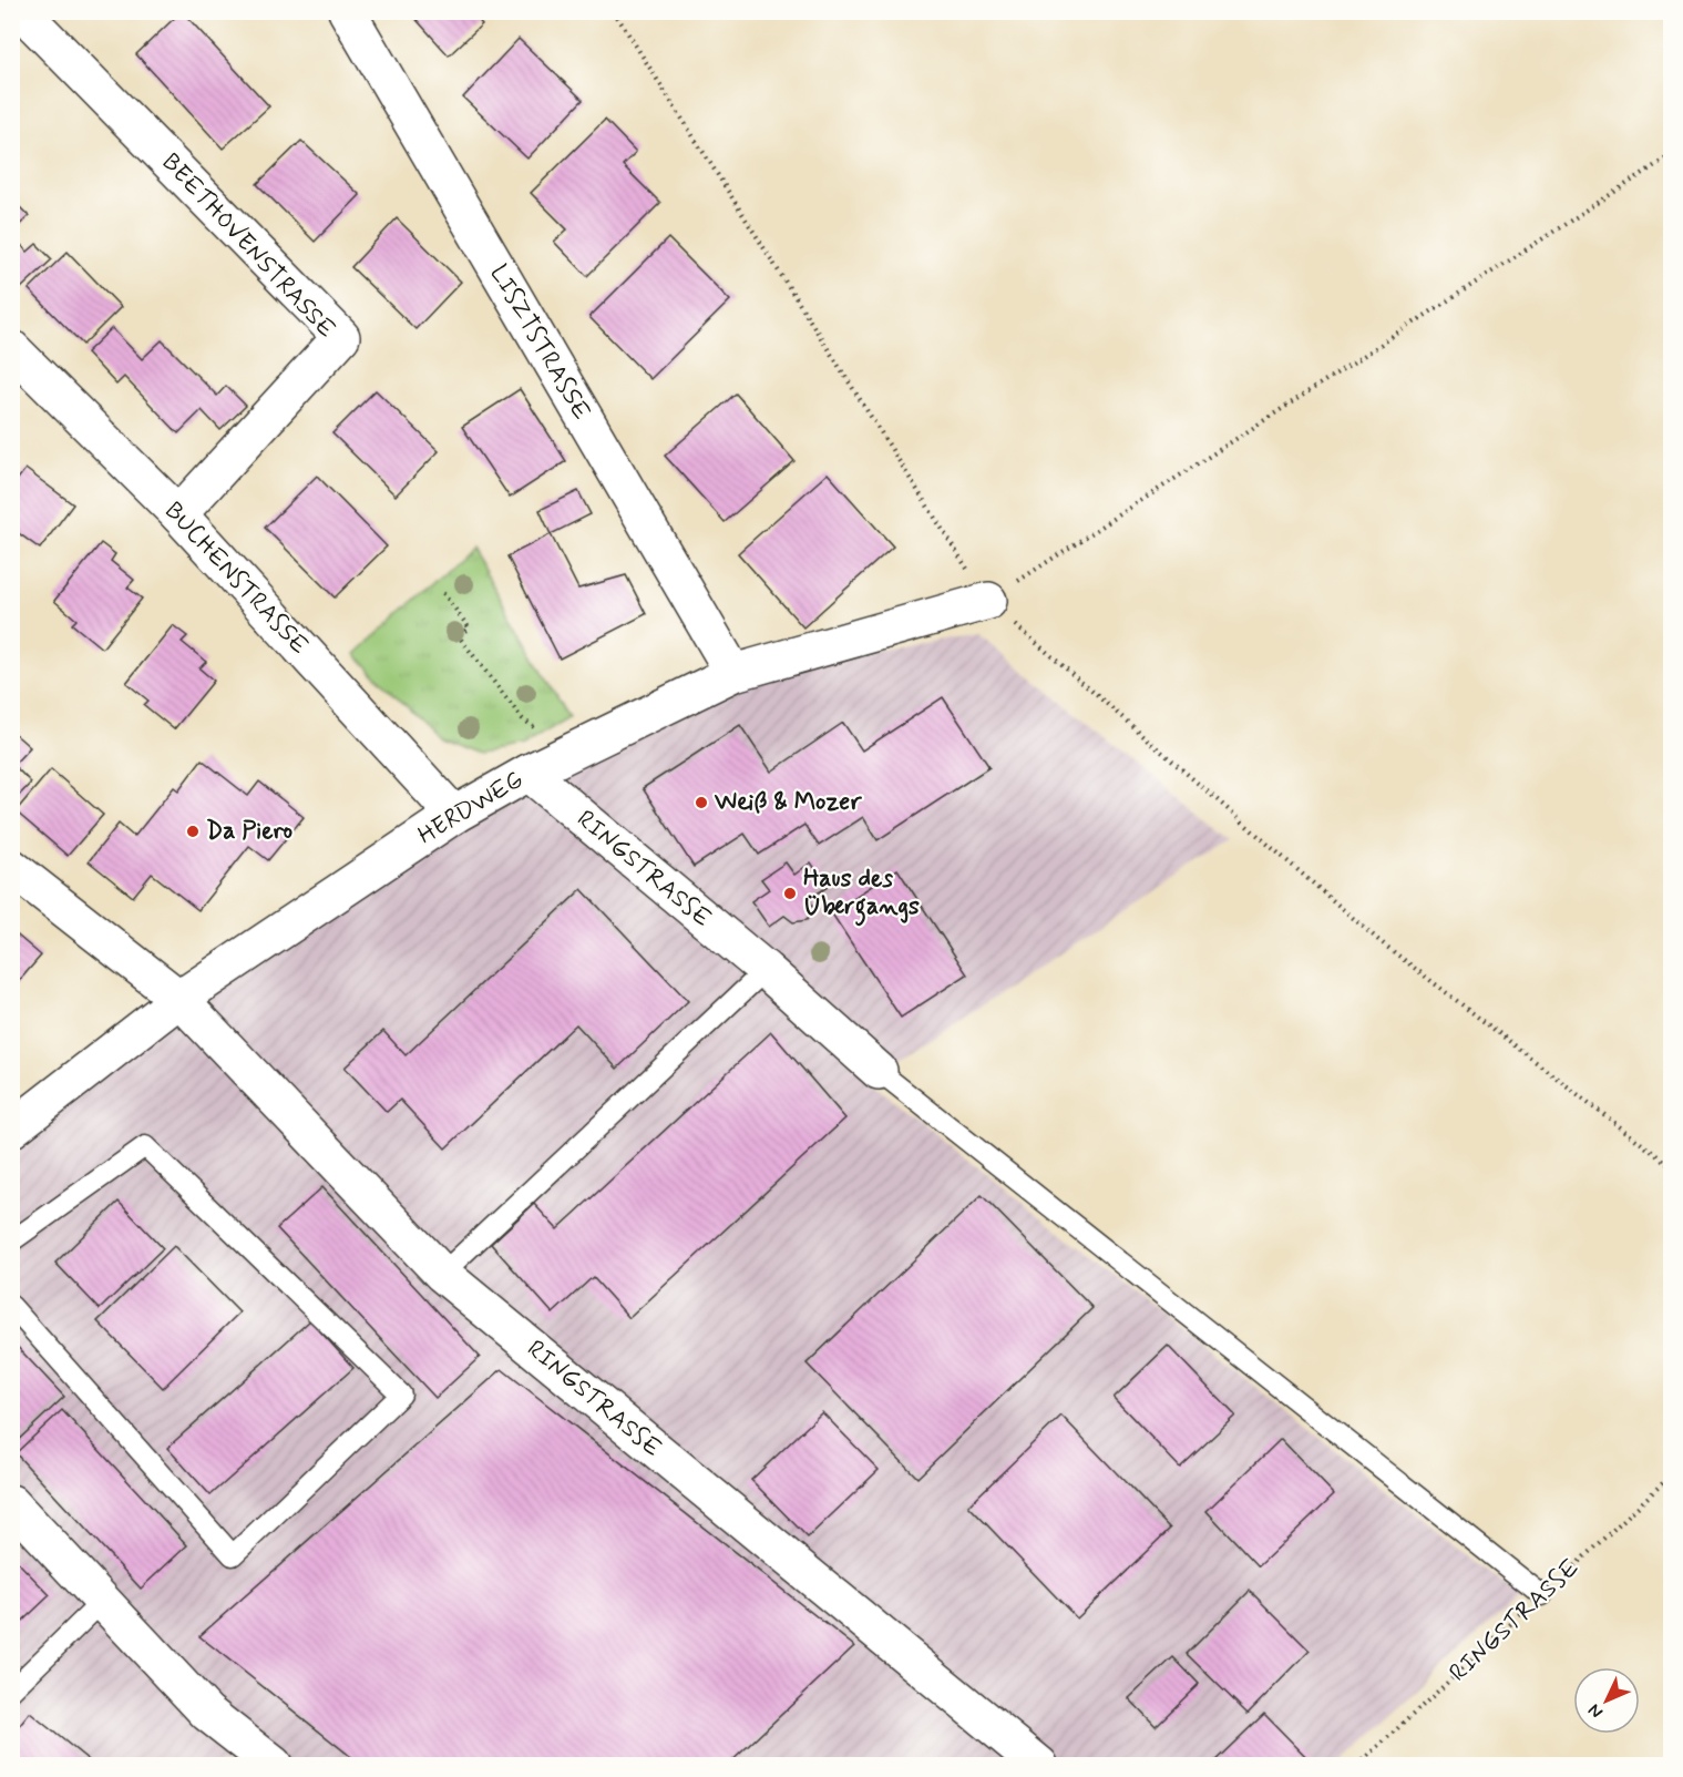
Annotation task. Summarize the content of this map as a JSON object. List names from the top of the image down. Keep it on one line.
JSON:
{"streets":{"street":["BEETHOVENSTRASSE","LISZTSTRASSE","BUCHENSTRASSE","HERDWEG","RINGSTRASSE"]},"crossings":[["BEETHOVENSTRASSE","BUCHENSTRASSE"],["LISZTSTRASSE","HERDWEG"],["BUCHENSTRASSE","HERDWEG"],["HERDWEG","RINGSTRASSE"]],"places":["Weiß & Mozer","Da Piero","Haus des Übergangs"],"north":"bottom left"}
